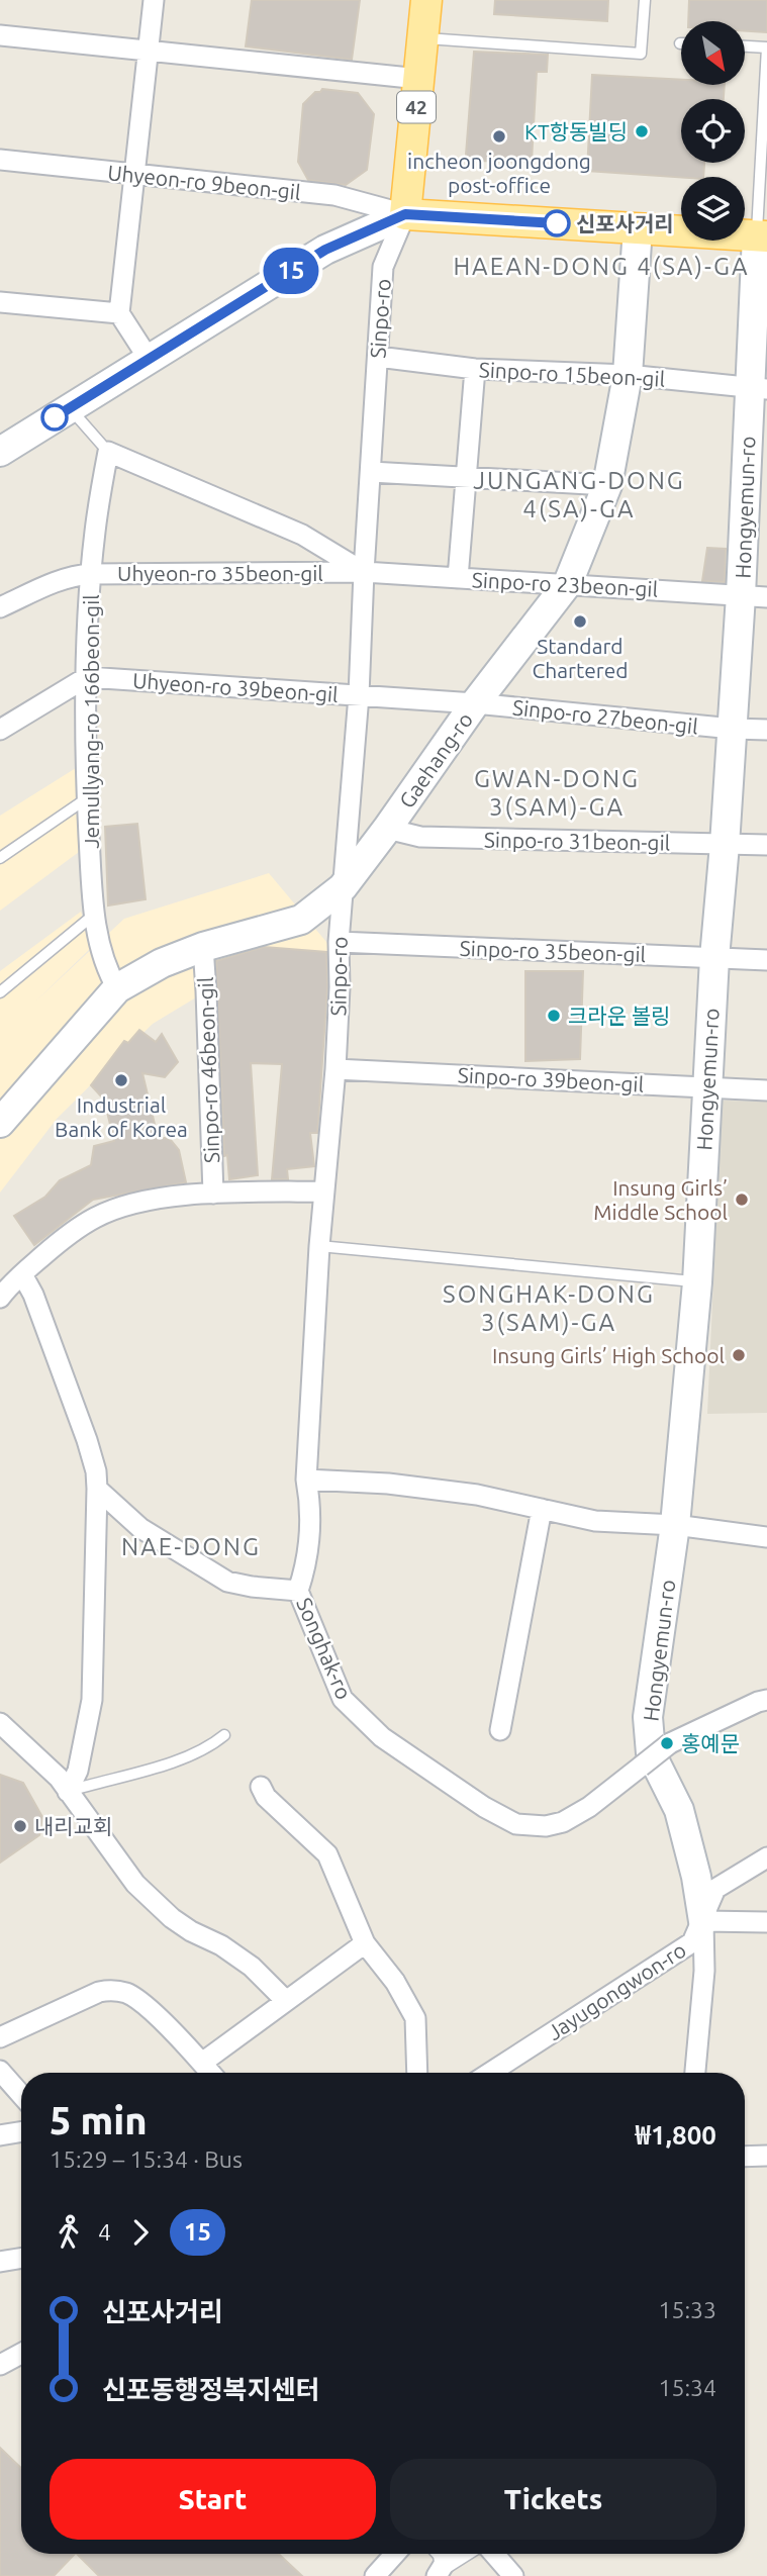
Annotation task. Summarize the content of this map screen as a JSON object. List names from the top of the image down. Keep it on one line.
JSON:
{"streets":{"main road":["42","Sinpo-ro"],"street":["Uhyeon-ro 9beon-gil","Sinpo-ro 15beon-gil","Hongyemun-ro","Uhyeon-ro 35beon-gil","Sinpo-ro 23beon-gil","Uhyeon-ro 39beon-gil","Sinpo-ro 27beon-gil","Jemullyang-ro 166beon-gil","Gaehang-ro","Sinpo-ro 31beon-gil","Sinpo-ro 35beon-gil","Sinpo-ro 46beon-gil","Sinpo-ro 39beon-gil","Songhak-ro","Jayugongwon-ro"]},"crossings":[["Uhyeon-ro 9beon-gil","Sinpo-ro"],["Sinpo-ro","Sinpo-ro 15beon-gil"],["Sinpo-ro","Uhyeon-ro 35beon-gil"],["Sinpo-ro","Sinpo-ro 23beon-gil"],["Sinpo-ro","Uhyeon-ro 39beon-gil"],["Sinpo-ro","Sinpo-ro 27beon-gil"],["Sinpo-ro","Gaehang-ro"],["Sinpo-ro","Sinpo-ro 35beon-gil"],["Sinpo-ro","Sinpo-ro 46beon-gil"],["Sinpo-ro","Sinpo-ro 39beon-gil"],["Sinpo-ro","Songhak-ro"],["Sinpo-ro 15beon-gil","Hongyemun-ro"],["Sinpo-ro 15beon-gil","Gaehang-ro"],["Hongyemun-ro","Sinpo-ro 23beon-gil"],["Hongyemun-ro","Sinpo-ro 27beon-gil"],["Hongyemun-ro","Sinpo-ro 31beon-gil"],["Hongyemun-ro","Sinpo-ro 35beon-gil"],["Hongyemun-ro","Sinpo-ro 39beon-gil"],["Hongyemun-ro","Jayugongwon-ro"],["Uhyeon-ro 35beon-gil","Sinpo-ro 23beon-gil"],["Uhyeon-ro 35beon-gil","Jemullyang-ro 166beon-gil"],["Sinpo-ro 23beon-gil","Gaehang-ro"],["Uhyeon-ro 39beon-gil","Sinpo-ro 27beon-gil"],["Uhyeon-ro 39beon-gil","Jemullyang-ro 166beon-gil"],["Sinpo-ro 27beon-gil","Gaehang-ro"],["Jemullyang-ro 166beon-gil","Gaehang-ro"],["Gaehang-ro","Sinpo-ro 31beon-gil"],["Gaehang-ro","Sinpo-ro 46beon-gil"]],"districts":["HAEAN-DONG 4(SA)-GA","JUNGANG-DONG 4(SA)-GA","GWAN-DONG 3(SAM)-GA","SONGHAK-DONG 3(SAM)-GA","NAE-DONG"],"places":["KT항동빌딩","incheon joongdong post-office","신포사거리","Standard Chartered","크라운 볼링","Industrial Bank of Korea","Insung Girls’ Middle School","Insung Girls’ High School","홍예문","내리교회"],"lines":["bus line 15"],"north":"bottom right","page":{"on_map":"15","heading":["5 min","15:29 – 15:34 · Bus","₩1,800"],"legs":["4","15"],"list":[{"name":"신포사거리","value":"15:33"},{"name":"신포동행정복지센터","value":"15:34"}],"buttons":["Start","Tickets"]}}
